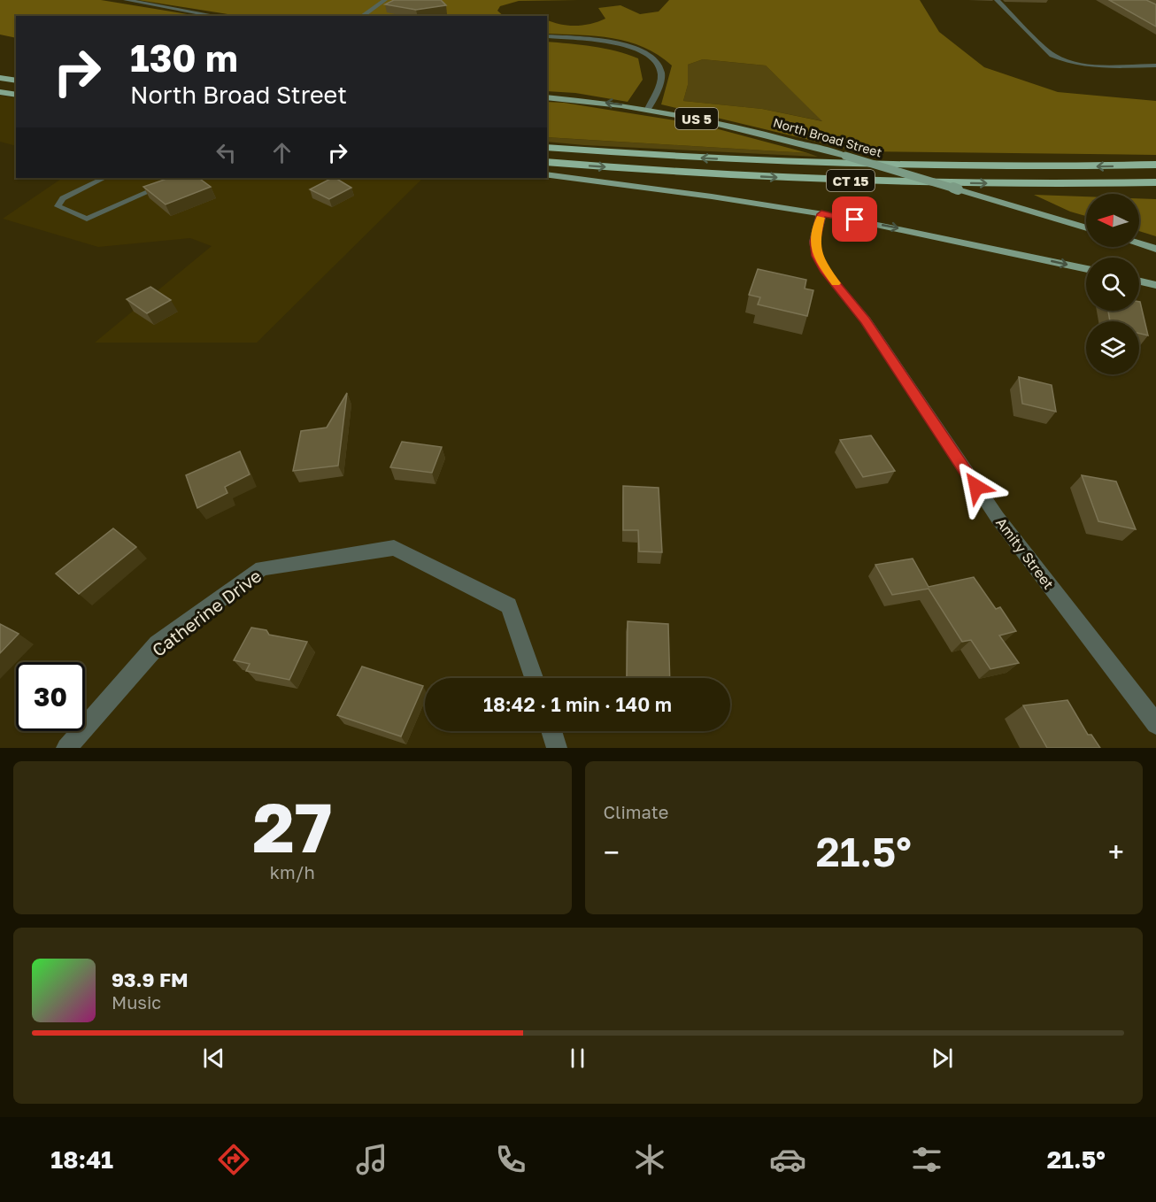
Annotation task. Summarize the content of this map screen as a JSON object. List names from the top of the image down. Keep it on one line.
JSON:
{"streets":{"highway":["CT 15"],"main road":["US 5","North Broad Street"],"street":["Amity Street","Catherine Drive"]},"north":"left","page":{"turn":["130 m","North Broad Street"],"limit":"30","trip":"18:42 · 1 min · 140 m","tile":[["27","km/h"],"Climate"],"heat":["−","21.5°","+"],"song":["93.9 FM","Music"],"tabs":["18:41","21.5°"]}}
